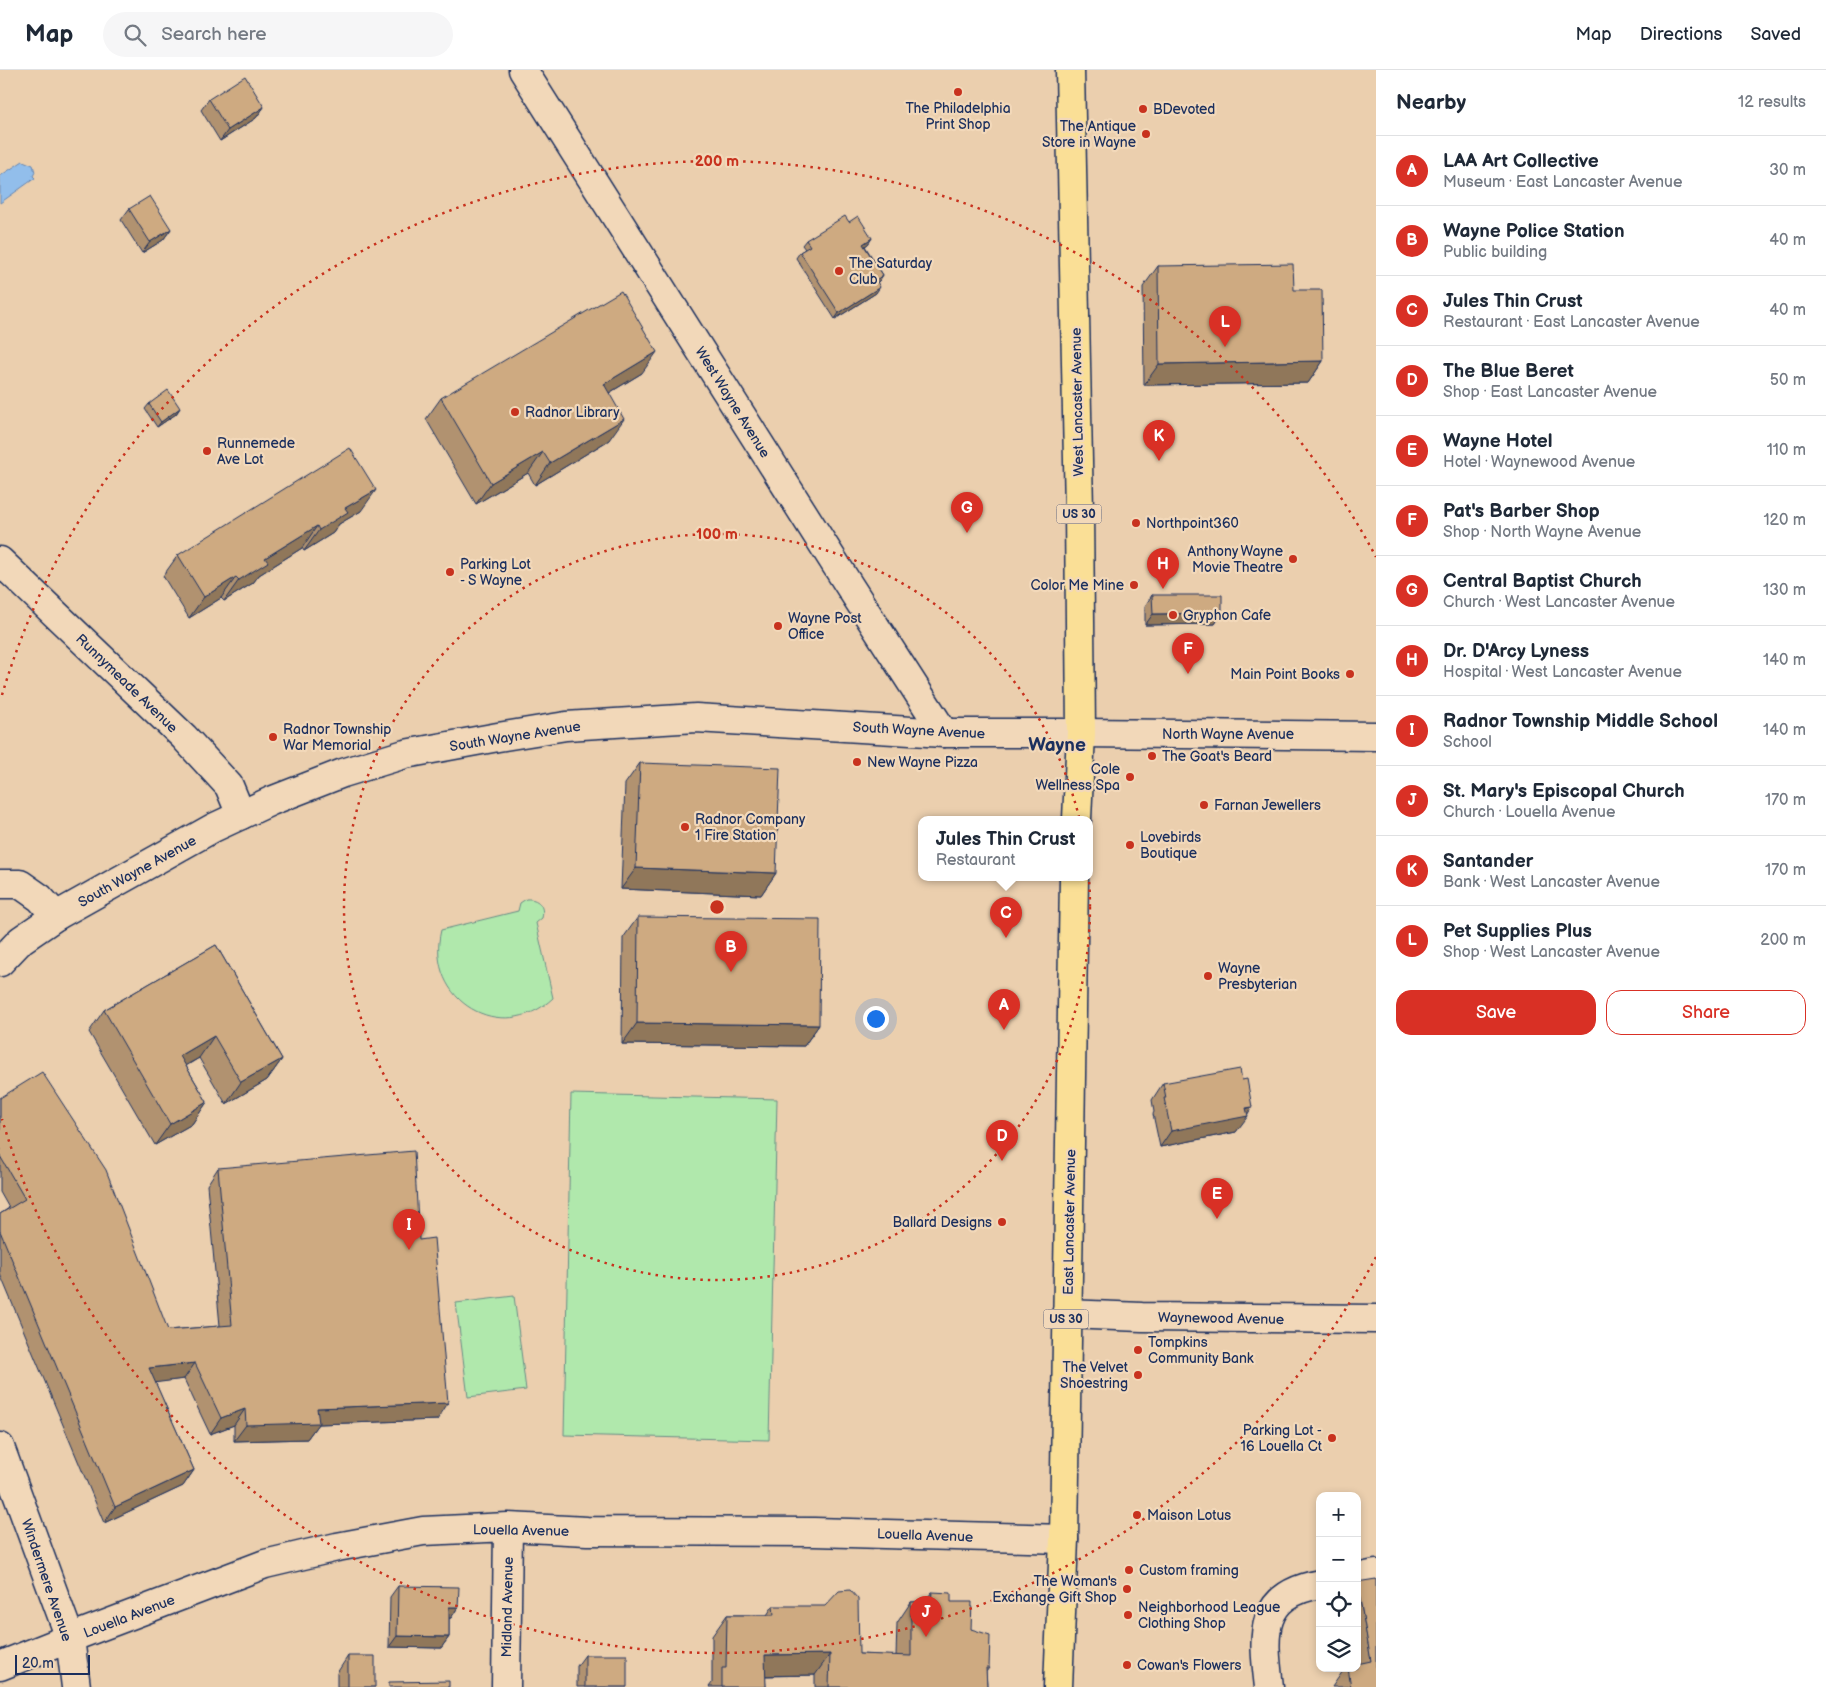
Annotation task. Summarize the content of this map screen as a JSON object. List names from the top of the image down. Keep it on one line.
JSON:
{"streets":{"highway":["West Lancaster Avenue","US 30","East Lancaster Avenue"],"street":["West Wayne Avenue","Runnymeade Avenue","South Wayne Avenue","North Wayne Avenue","Waynewood Avenue","Louella Avenue","Windermere Avenue","Midland Avenue"]},"crossings":[["West Wayne Avenue","South Wayne Avenue"],["West Lancaster Avenue","US 30"],["West Lancaster Avenue","South Wayne Avenue"],["West Lancaster Avenue","North Wayne Avenue"],["US 30","South Wayne Avenue"],["US 30","North Wayne Avenue"],["Runnymeade Avenue","South Wayne Avenue"],["South Wayne Avenue","North Wayne Avenue"],["East Lancaster Avenue","Waynewood Avenue"],["East Lancaster Avenue","Louella Avenue"],["Louella Avenue","Windermere Avenue"],["Louella Avenue","Midland Avenue"]],"districts":["Wayne"],"places":["The Philadelphia Print Shop","BDevoted","The Antique Store in Wayne","The Saturday Club","Radnor Library","Runnemede Ave Lot","Northpoint360","Anthony Wayne Movie Theatre","Parking Lot - S Wayne","Color Me Mine","Gryphon Cafe","Wayne Post Office","Main Point Books","Radnor Township War Memorial","The Goat's Beard","New Wayne Pizza","Cole Wellness Spa","Farnan Jewellers","Radnor Company 1 Fire Station","Lovebirds Boutique","Wayne Presbyterian","Ballard Designs","Tompkins Community Bank","The Velvet Shoestring","Parking Lot - 16 Louella Ct","Maison Lotus","Custom framing","The Woman's Exchange Gift Shop","Neighborhood League Clothing Shop","Cowan's Flowers"],"scale_bar":"20 m","page":{"header":"Map","search":"Search here","nav":["Map","Directions","Saved"],"heading":["Nearby","12 results"],"list":[{"mark":"A","name":"LAA Art Collective","note":"Museum · East Lancaster Avenue","value":"30 m"},{"mark":"B","name":"Wayne Police Station","note":"Public building","value":"40 m"},{"mark":"C","name":"Jules Thin Crust","note":"Restaurant · East Lancaster Avenue","value":"40 m"},{"mark":"D","name":"The Blue Beret","note":"Shop · East Lancaster Avenue","value":"50 m"},{"mark":"E","name":"Wayne Hotel","note":"Hotel · Waynewood Avenue","value":"110 m"},{"mark":"F","name":"Pat's Barber Shop","note":"Shop · North Wayne Avenue","value":"120 m"},{"mark":"G","name":"Central Baptist Church","note":"Church · West Lancaster Avenue","value":"130 m"},{"mark":"H","name":"Dr. D'Arcy Lyness","note":"Hospital · West Lancaster Avenue","value":"140 m"},{"mark":"I","name":"Radnor Township Middle School","note":"School","value":"140 m"},{"mark":"J","name":"St. Mary's Episcopal Church","note":"Church · Louella Avenue","value":"170 m"},{"mark":"K","name":"Santander","note":"Bank · West Lancaster Avenue","value":"170 m"},{"mark":"L","name":"Pet Supplies Plus","note":"Shop · West Lancaster Avenue","value":"200 m"}],"pins":["L","K","G","H","F","C","B","A","D","E","I","J"],"popup":["Jules Thin Crust","Restaurant"],"buttons":["Save","Share"],"map_buttons":["+","−"],"scale":"20 m"},"rings":["200 m","100 m"]}
